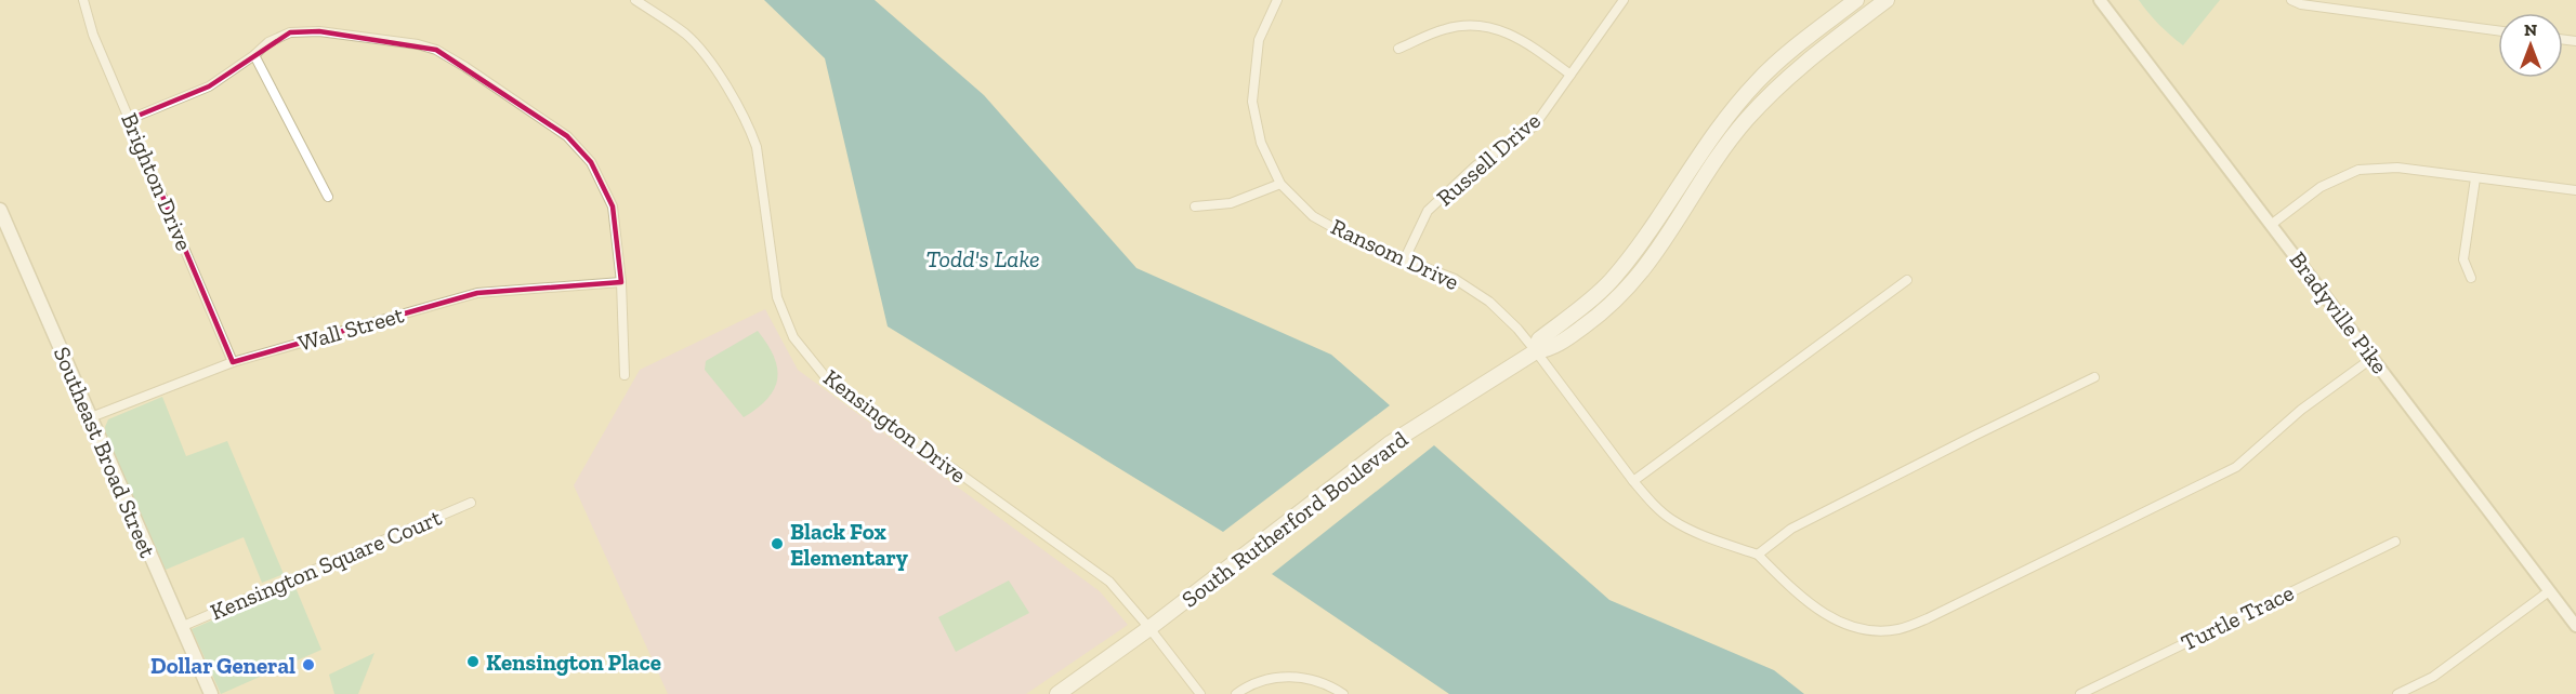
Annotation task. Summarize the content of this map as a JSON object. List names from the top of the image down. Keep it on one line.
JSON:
{"streets":{"highway":["South Rutherford Boulevard"],"main road":["Bradyville Pike","Southeast Broad Street"],"street":["Russell Drive","Brighton Drive","Ransom Drive","Wall Street","Kensington Drive","Kensington Square Court","Turtle Trace"]},"crossings":[["Russell Drive","Ransom Drive"],["Brighton Drive","Wall Street"],["Ransom Drive","South Rutherford Boulevard"],["Wall Street","Southeast Broad Street"],["Kensington Drive","South Rutherford Boulevard"],["Southeast Broad Street","Kensington Square Court"]],"water":["Todd's Lake"],"places":["Black Fox Elementary","Kensington Place","Dollar General"],"north":"top"}
